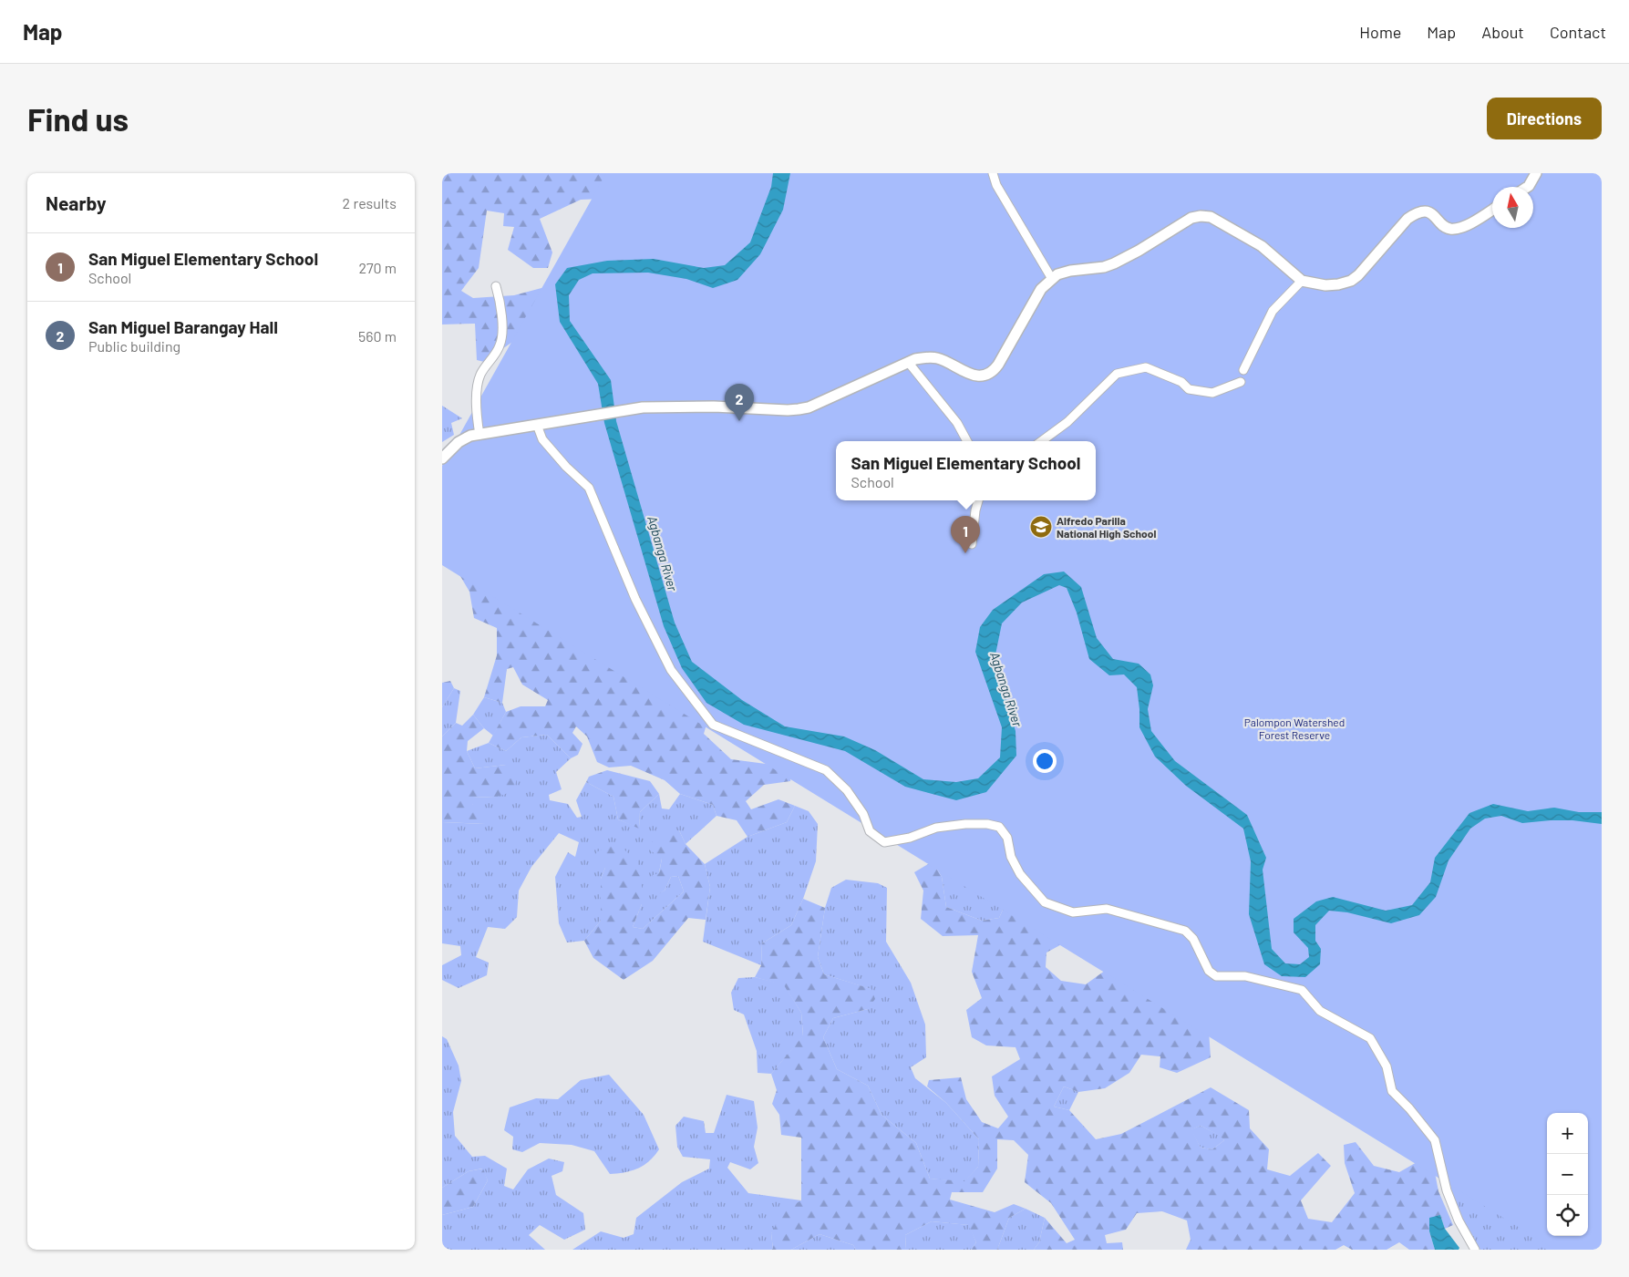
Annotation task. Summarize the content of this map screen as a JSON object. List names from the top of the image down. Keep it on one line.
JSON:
{"water":["Agbanga River"],"parks":["Palompon Watershed Forest Reserve"],"places":{"school or university":["Alfredo Parilla National High School"]},"north":"top","page":{"header":"Map","nav":["Home","Map","About","Contact"],"buttons":"Directions","title":"Find us","heading":["Nearby","2 results"],"list":[{"mark":"1","name":"San Miguel Elementary School","note":"School","value":"270 m"},{"mark":"2","name":"San Miguel Barangay Hall","note":"Public building","value":"560 m"}],"pins":["2","1"],"popup":["San Miguel Elementary School","School"],"map_buttons":["+","−"]}}
